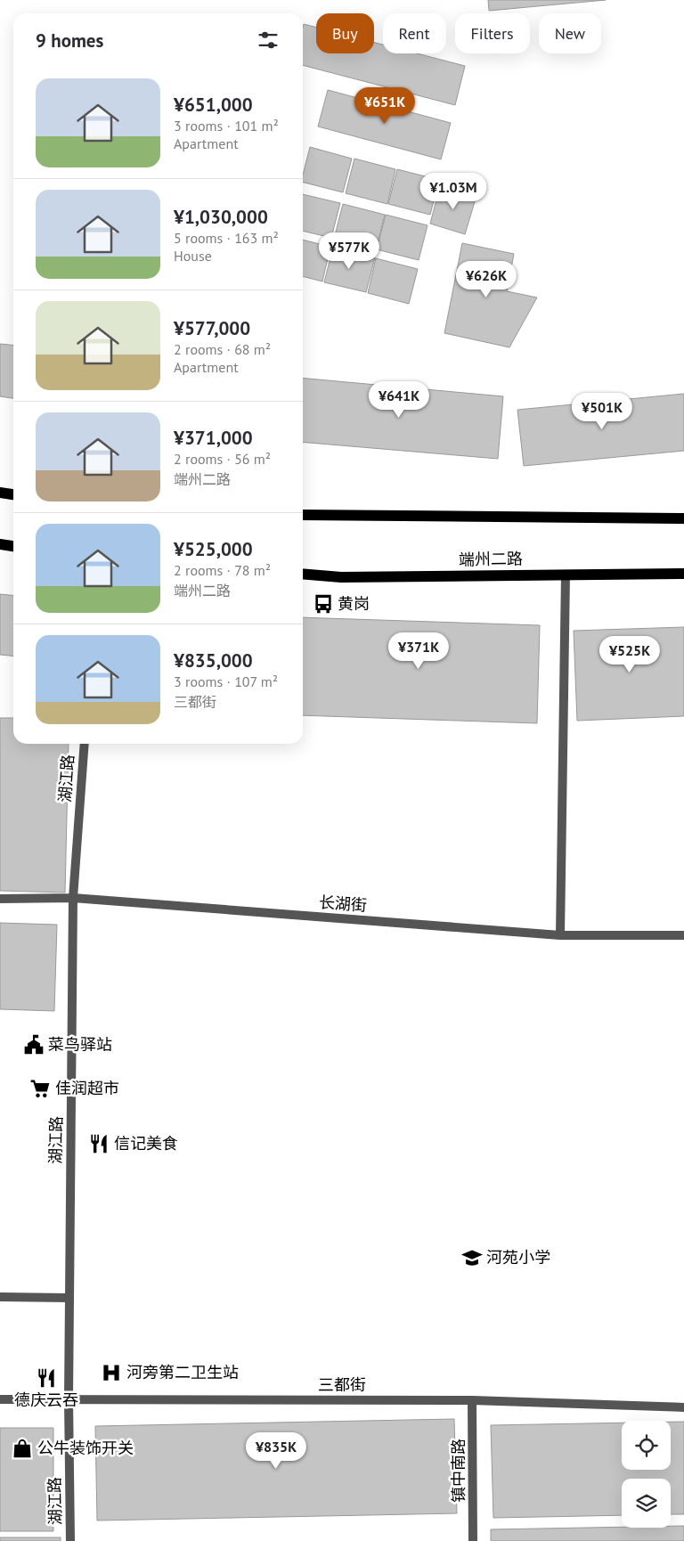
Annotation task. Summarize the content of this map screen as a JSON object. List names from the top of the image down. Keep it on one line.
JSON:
{"streets":{"main road":["端州二路"],"street":["湖江路","长湖街","三都街","镇中南路"]},"crossings":[["湖江路","长湖街"],["湖江路","三都街"],["三都街","镇中南路"]],"places":{"bus stop":["黄岗"],"public building":["菜鸟驿站"],"supermarket":["佳润超市"],"restaurant":["信记美食","德庆云吞"],"school or university":["河苑小学"],"hospital":["河旁第二卫生站"],"shop":["公牛装饰开关"]},"page":{"chip":["Buy","Rent","Filters","New"],"heading":"9 homes","list":[{"name":"¥651,000","note":"3 rooms · 101 m² · Apartment"},{"name":"¥1,030,000","note":"5 rooms · 163 m² · House"},{"name":"¥577,000","note":"2 rooms · 68 m² · Apartment"},{"name":"¥371,000","note":"2 rooms · 56 m² · 端州二路"},{"name":"¥525,000","note":"2 rooms · 78 m² · 端州二路"},{"name":"¥835,000","note":"3 rooms · 107 m² · 三都街"}],"price":["¥651K","¥1.03M","¥577K","¥626K","¥641K","¥501K","¥371K","¥525K","¥835K"]}}
